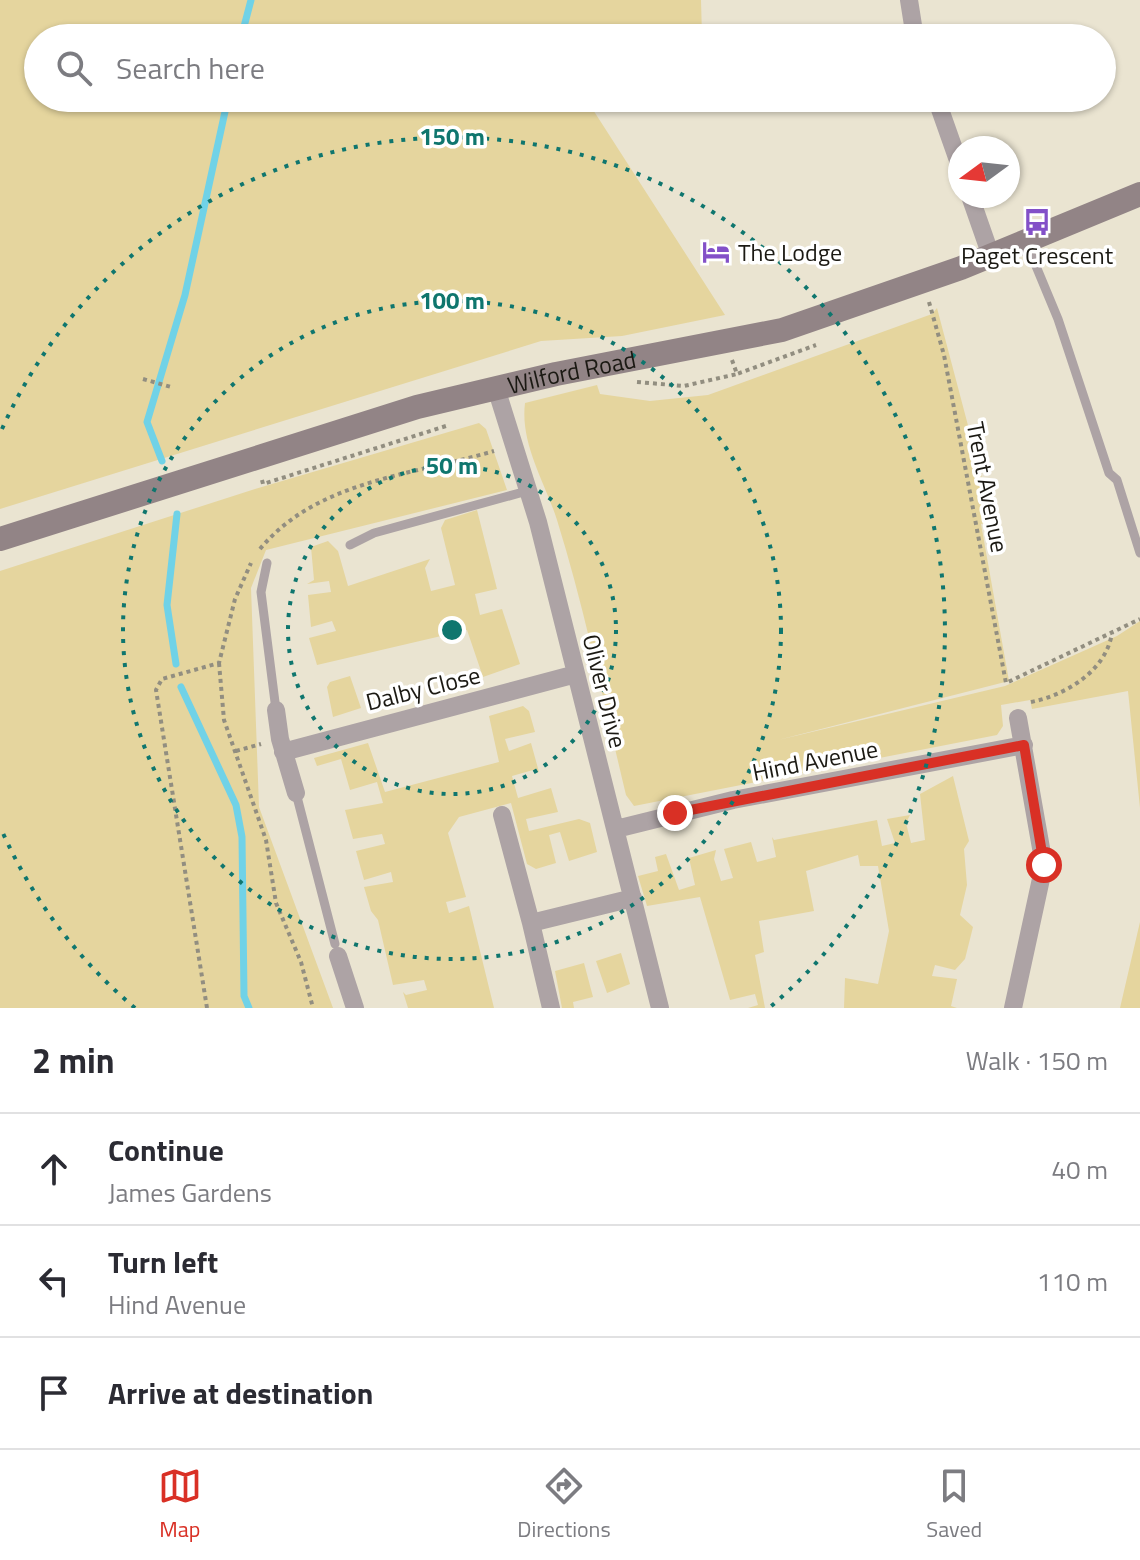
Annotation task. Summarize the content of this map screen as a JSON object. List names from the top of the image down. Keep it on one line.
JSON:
{"streets":{"main road":["Wilford Road"],"street":["Dalby Close","Oliver Drive","Hind Avenue"],"path":["Trent Avenue"]},"crossings":[["Wilford Road","Oliver Drive"],["Dalby Close","Oliver Drive"],["Oliver Drive","Hind Avenue"]],"places":{"bus stop":["Paget Crescent"],"hotel":["The Lodge"]},"north":"left","page":{"search":"Search here","heading":["2 min","Walk · 150 m"],"list":[["Continue","James Gardens","40 m"],["Turn left","Hind Avenue","110 m"],"Arrive at destination"],"nav":["Map","Directions","Saved"]},"rings":["150 m","100 m","50 m"]}
